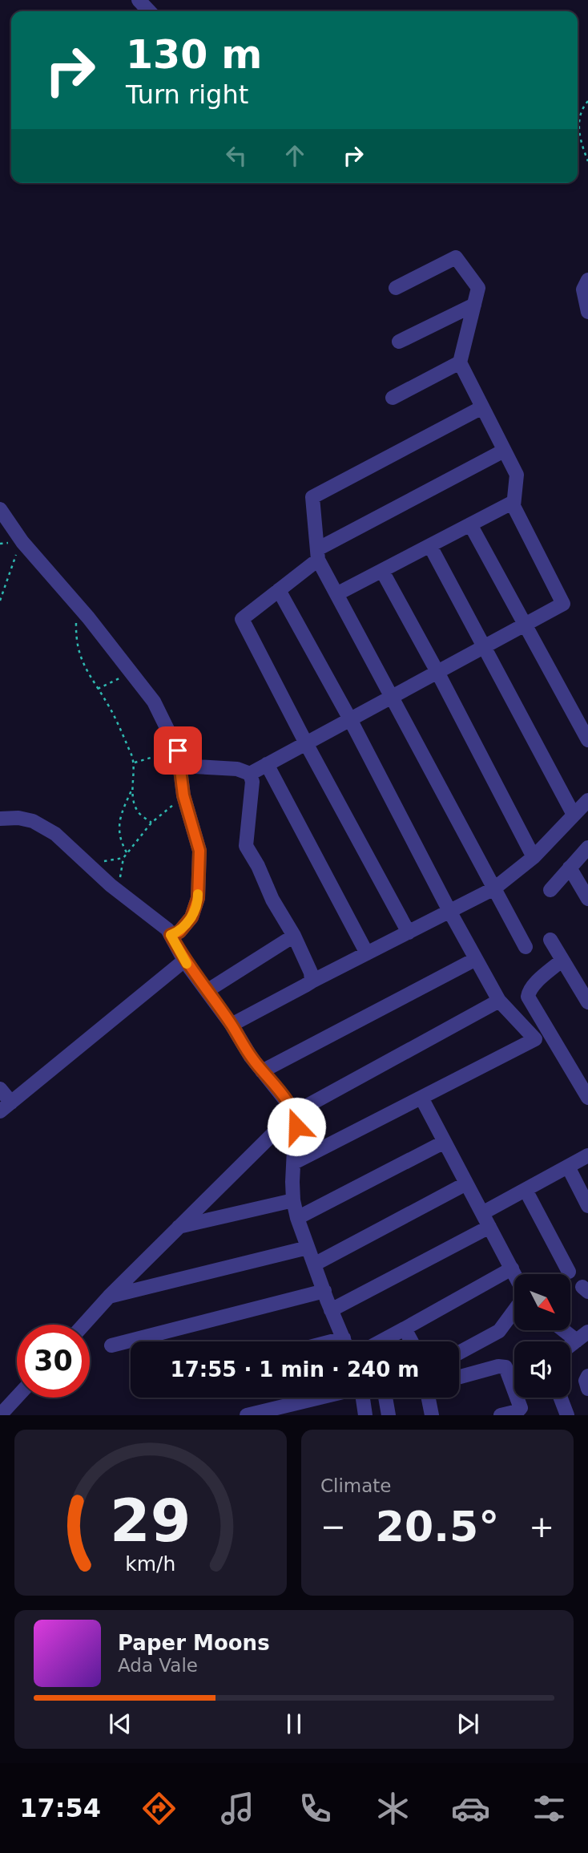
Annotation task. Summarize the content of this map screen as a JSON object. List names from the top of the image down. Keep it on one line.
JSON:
{"north":"bottom right","page":{"turn":["130 m","Turn right"],"limit":"30","trip":"17:55 · 1 min · 240 m","tile":"Climate","heat":["−","20.5°","+"],"song":["Paper Moons","Ada Vale"],"tabs":"17:54","gauge":["29","km/h"]}}
